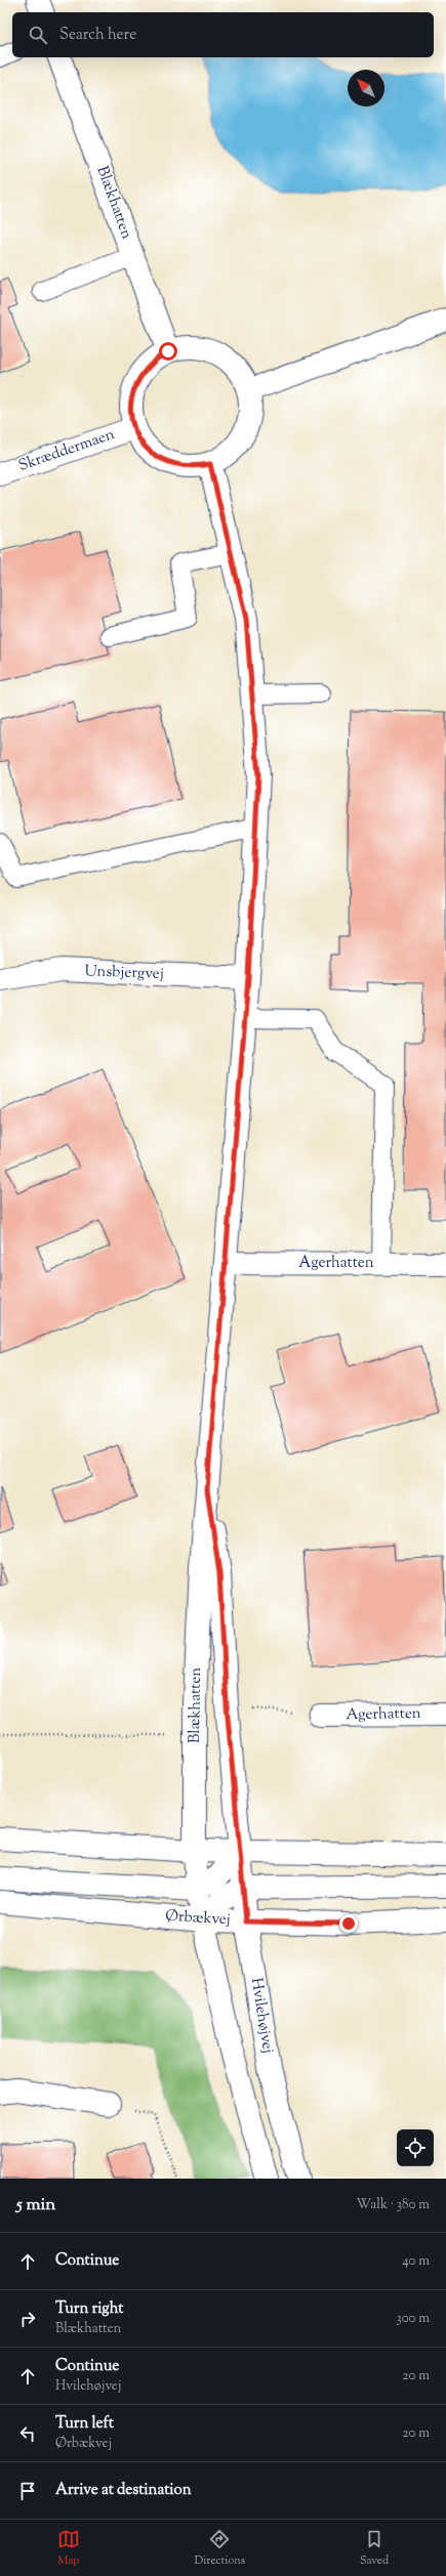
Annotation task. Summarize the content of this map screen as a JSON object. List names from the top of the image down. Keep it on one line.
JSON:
{"streets":{"street":["Blækhatten","Skræddermaen","Unsbjergvej","Agerhatten","Ørbækvej","Hvilehøjvej"]},"crossings":[["Blækhatten","Skræddermaen"],["Blækhatten","Unsbjergvej"],["Blækhatten","Agerhatten"],["Blækhatten","Ørbækvej"],["Blækhatten","Hvilehøjvej"],["Ørbækvej","Hvilehøjvej"]],"north":"top left","page":{"search":"Search here","heading":["5 min","Walk · 380 m"],"list":[["Continue","40 m"],["Turn right","Blækhatten","300 m"],["Continue","Hvilehøjvej","20 m"],["Turn left","Ørbækvej","20 m"],"Arrive at destination"],"nav":["Map","Directions","Saved"]}}
